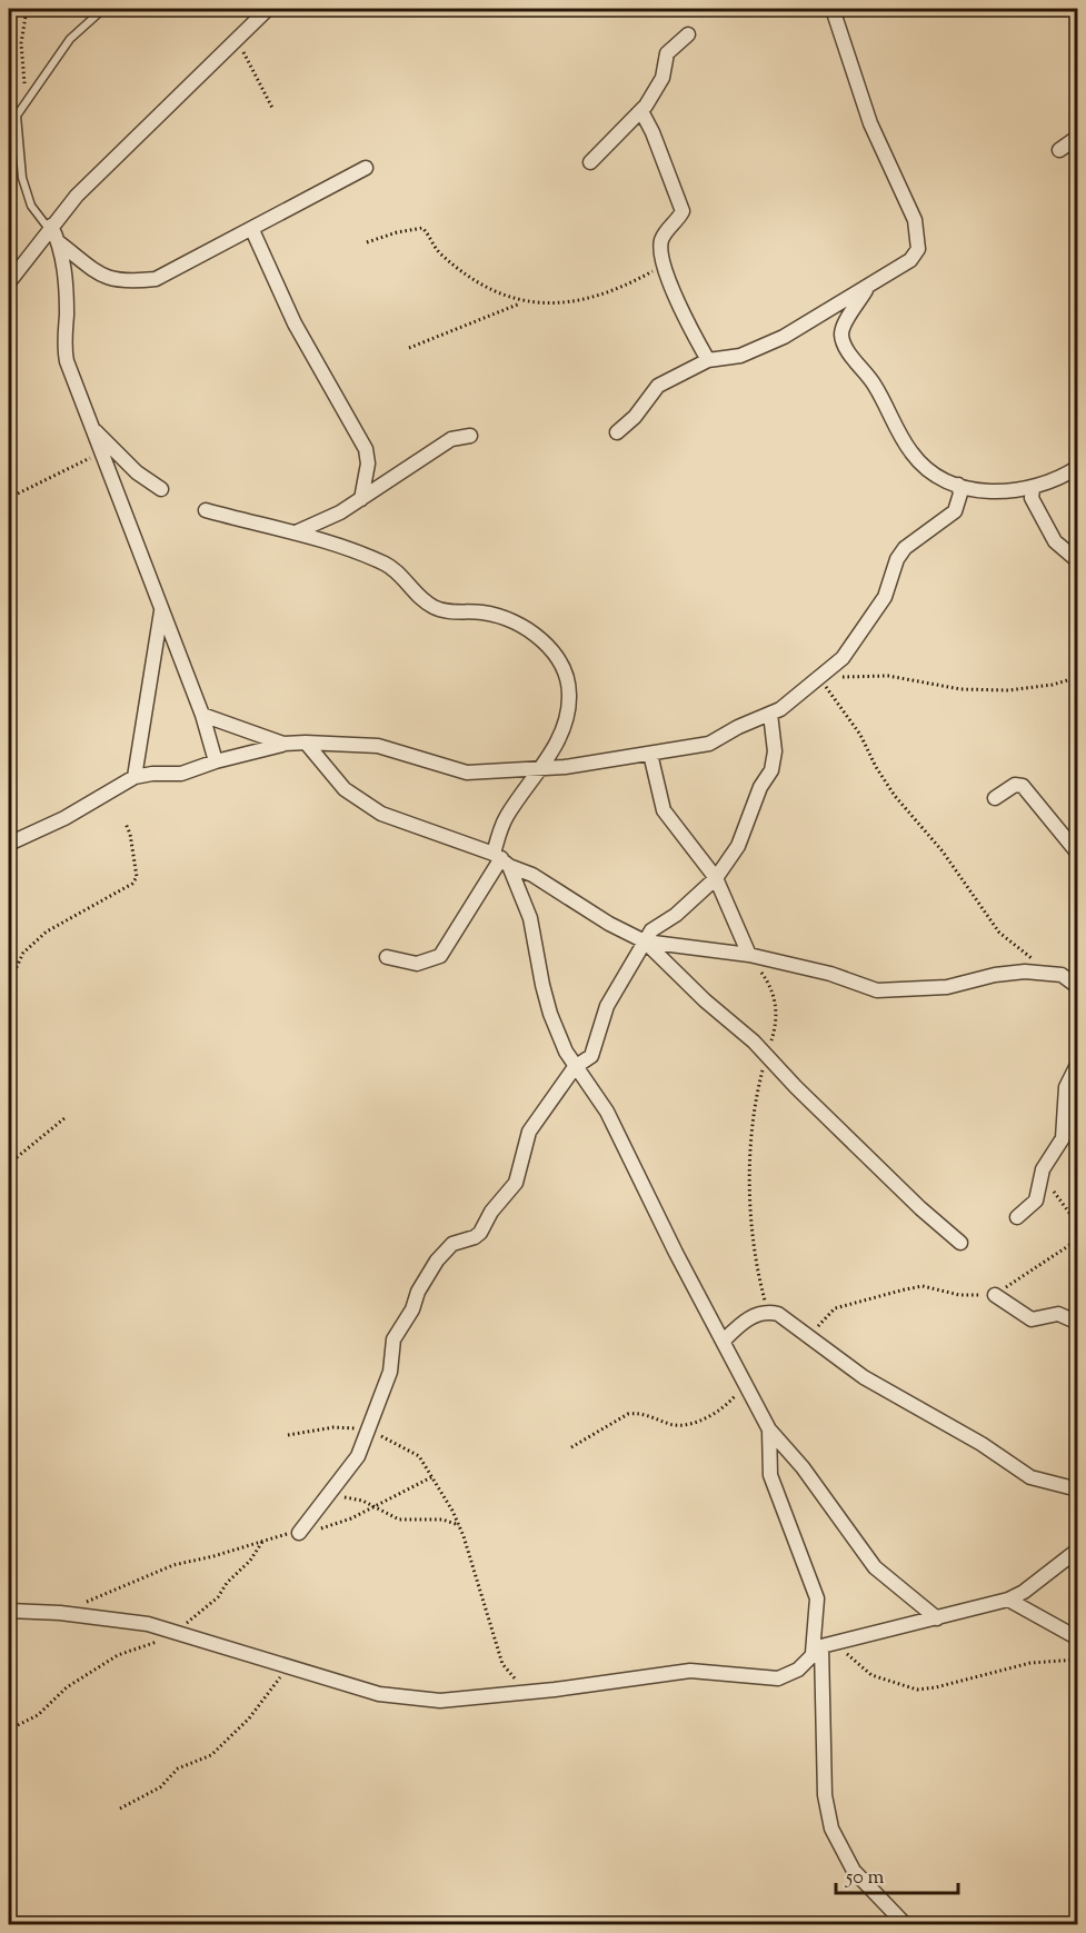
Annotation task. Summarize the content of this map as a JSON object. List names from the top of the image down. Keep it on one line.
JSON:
{"scale_bar":"50 m"}
